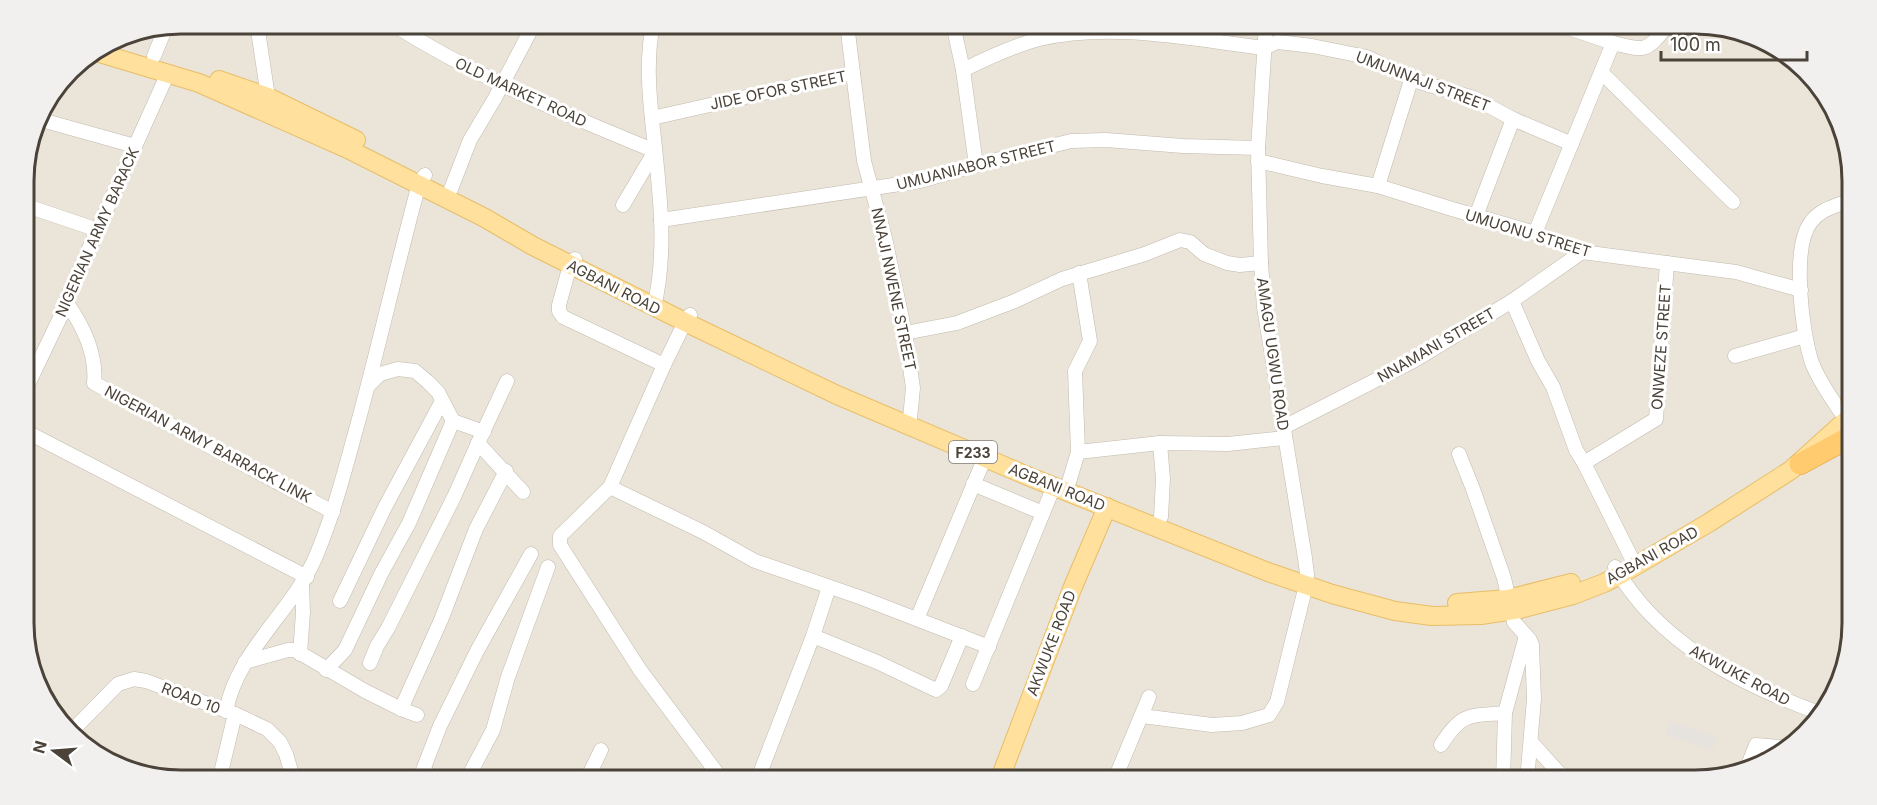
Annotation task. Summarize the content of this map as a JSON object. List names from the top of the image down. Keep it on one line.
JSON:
{"streets":{"main road":["AGBANI ROAD","F233","AKWUKE ROAD"],"street":["UMUNNAJI STREET","JIDE OFOR STREET","OLD MARKET ROAD","UMUANIABOR STREET","NIGERIAN ARMY BARACK","UMUONU STREET","NNAJI NWENE STREET","NNAMANI STREET","ONWEZE STREET","AMAGU UGWU ROAD","NIGERIAN ARMY BARRACK LINK","ROAD 10"]},"crossings":[["UMUNNAJI STREET","AMAGU UGWU ROAD"],["JIDE OFOR STREET","NNAJI NWENE STREET"],["UMUANIABOR STREET","UMUONU STREET"],["UMUANIABOR STREET","NNAJI NWENE STREET"],["UMUANIABOR STREET","AMAGU UGWU ROAD"],["NIGERIAN ARMY BARACK","AGBANI ROAD"],["NIGERIAN ARMY BARACK","NIGERIAN ARMY BARRACK LINK"],["UMUONU STREET","NNAMANI STREET"],["UMUONU STREET","ONWEZE STREET"],["UMUONU STREET","AMAGU UGWU ROAD"],["AGBANI ROAD","NNAJI NWENE STREET"],["AGBANI ROAD","AMAGU UGWU ROAD"],["AGBANI ROAD","AKWUKE ROAD"],["NNAMANI STREET","AMAGU UGWU ROAD"],["NNAMANI STREET","AKWUKE ROAD"],["ONWEZE STREET","AKWUKE ROAD"]],"scale_bar":"100 m","north":"left"}
